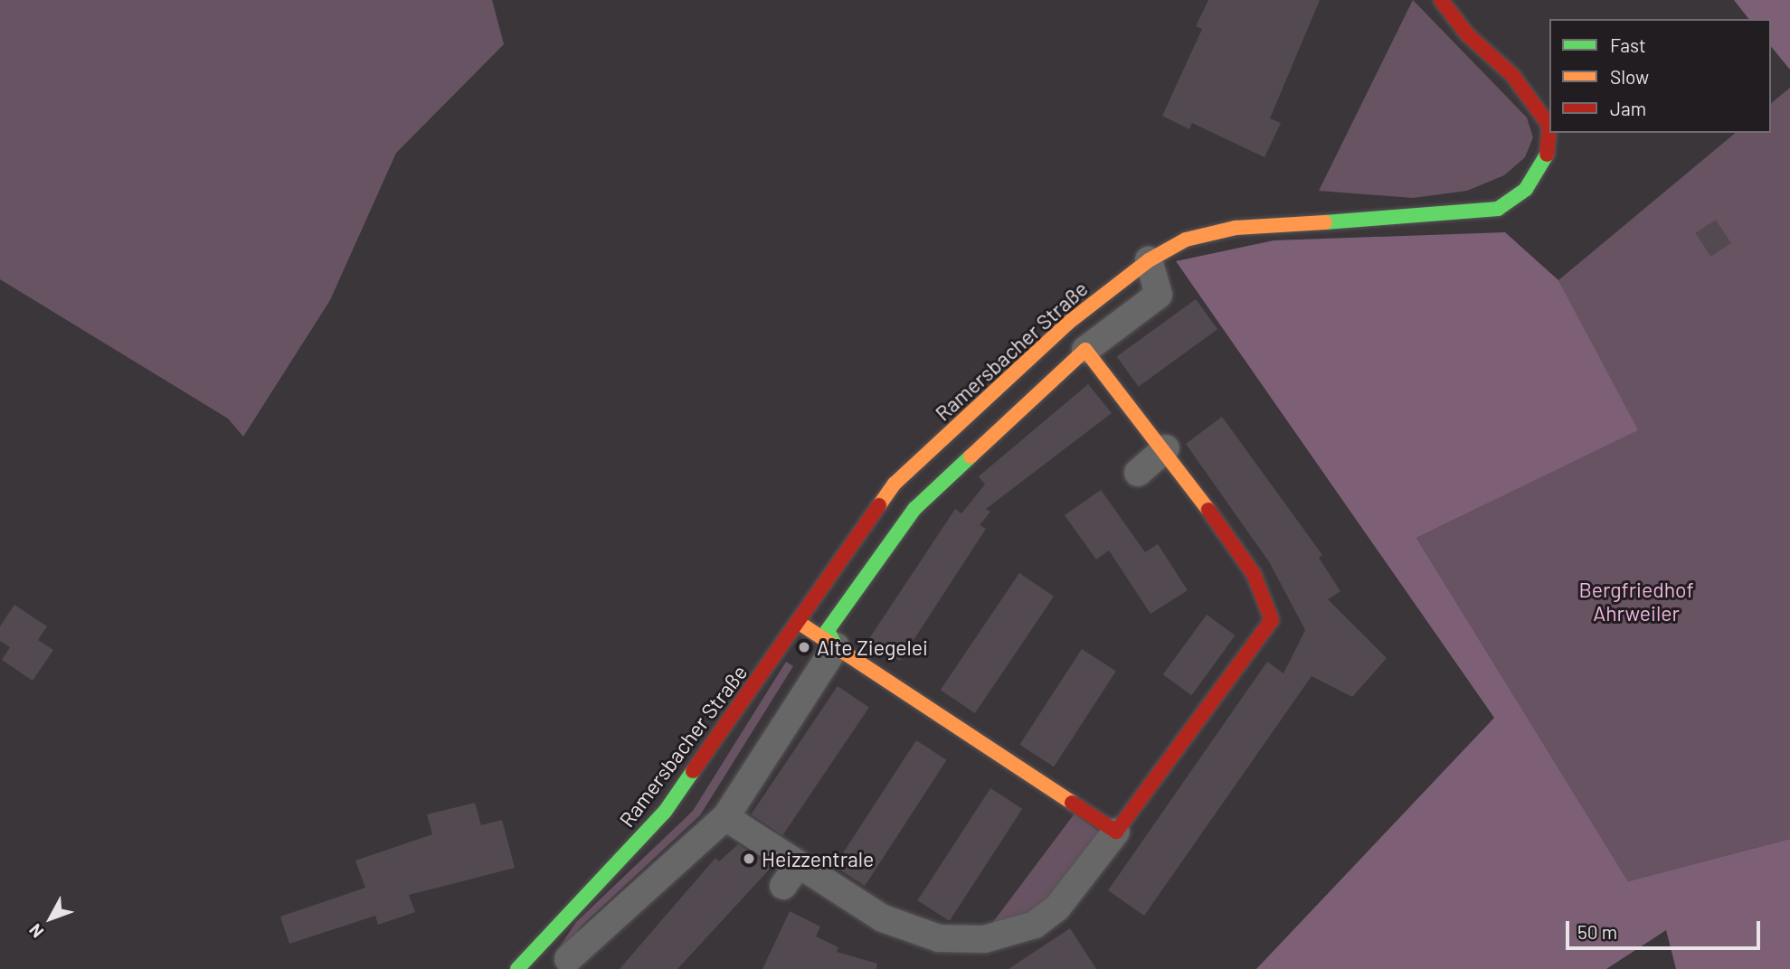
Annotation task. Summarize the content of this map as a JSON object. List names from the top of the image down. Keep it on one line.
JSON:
{"streets":{"main road":["Ramersbacher Straße"]},"parks":["Bergfriedhof Ahrweiler"],"places":["Alte Ziegelei","Heizzentrale"],"legend":["Fast","Slow","Jam"],"scale_bar":"50 m","north":"bottom left"}
